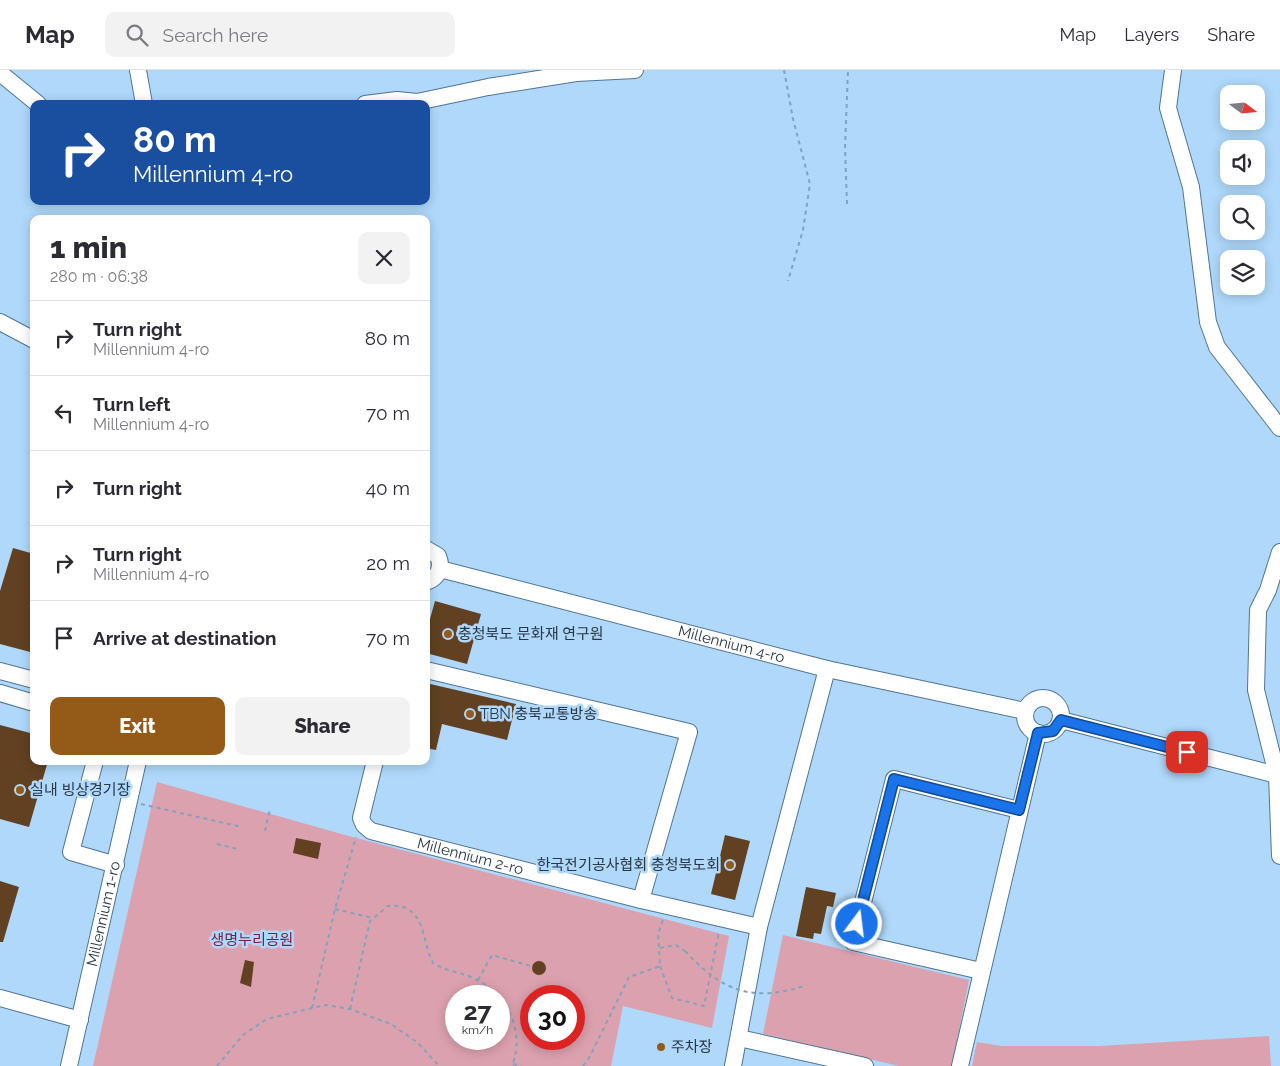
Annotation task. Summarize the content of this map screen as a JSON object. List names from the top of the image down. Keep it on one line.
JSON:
{"streets":{"street":["Millennium 4-ro","Millennium 2-ro","Millennium 1-ro"]},"parks":["생명누리공원"],"places":["충청북도 문화재 연구원","TBN 충북교통방송","실내 빙상경기장","한국전기공사협회 충청북도회","주차장"],"north":"right","page":{"header":"Map","search":"Search here","nav":["Map","Layers","Share"],"turn":["80 m","Millennium 4-ro"],"heading":["1 min","280 m · 06:38"],"list":[{"name":"Turn right","note":"Millennium 4-ro","value":"80 m"},{"name":"Turn left","note":"Millennium 4-ro","value":"70 m"},{"name":"Turn right","value":"40 m"},{"name":"Turn right","note":"Millennium 4-ro","value":"20 m"},{"name":"Arrive at destination","value":"70 m"}],"buttons":["Exit","Share"],"speed":"27 km/h","limit":"30"}}
